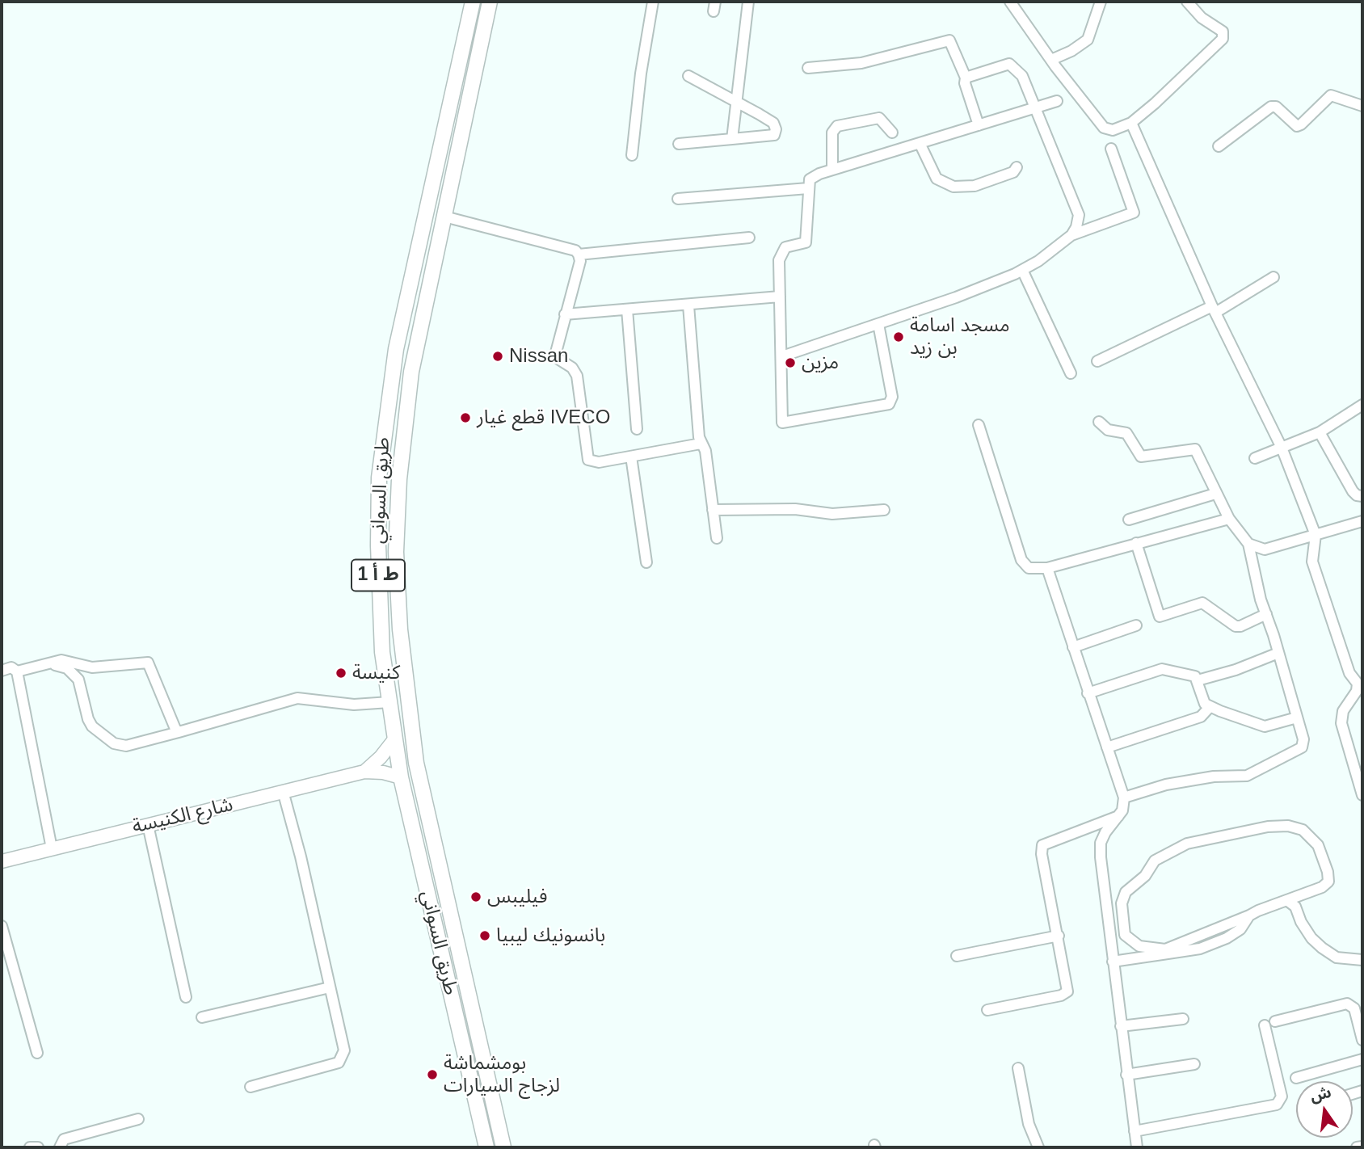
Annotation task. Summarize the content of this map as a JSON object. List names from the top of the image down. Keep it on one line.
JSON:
{"streets":{"highway":["طريق السواني","ط أ 1"],"main road":["شارع الكنيسة"]},"crossings":[["طريق السواني","شارع الكنيسة"]],"places":["مسجد اسامة بن زيد","Nissan","مزين","قطع غيار IVECO","كنيسة","فيليبس","بانسونيك ليبيا","بومشماشة لزجاج السيارات"],"north":"top"}
